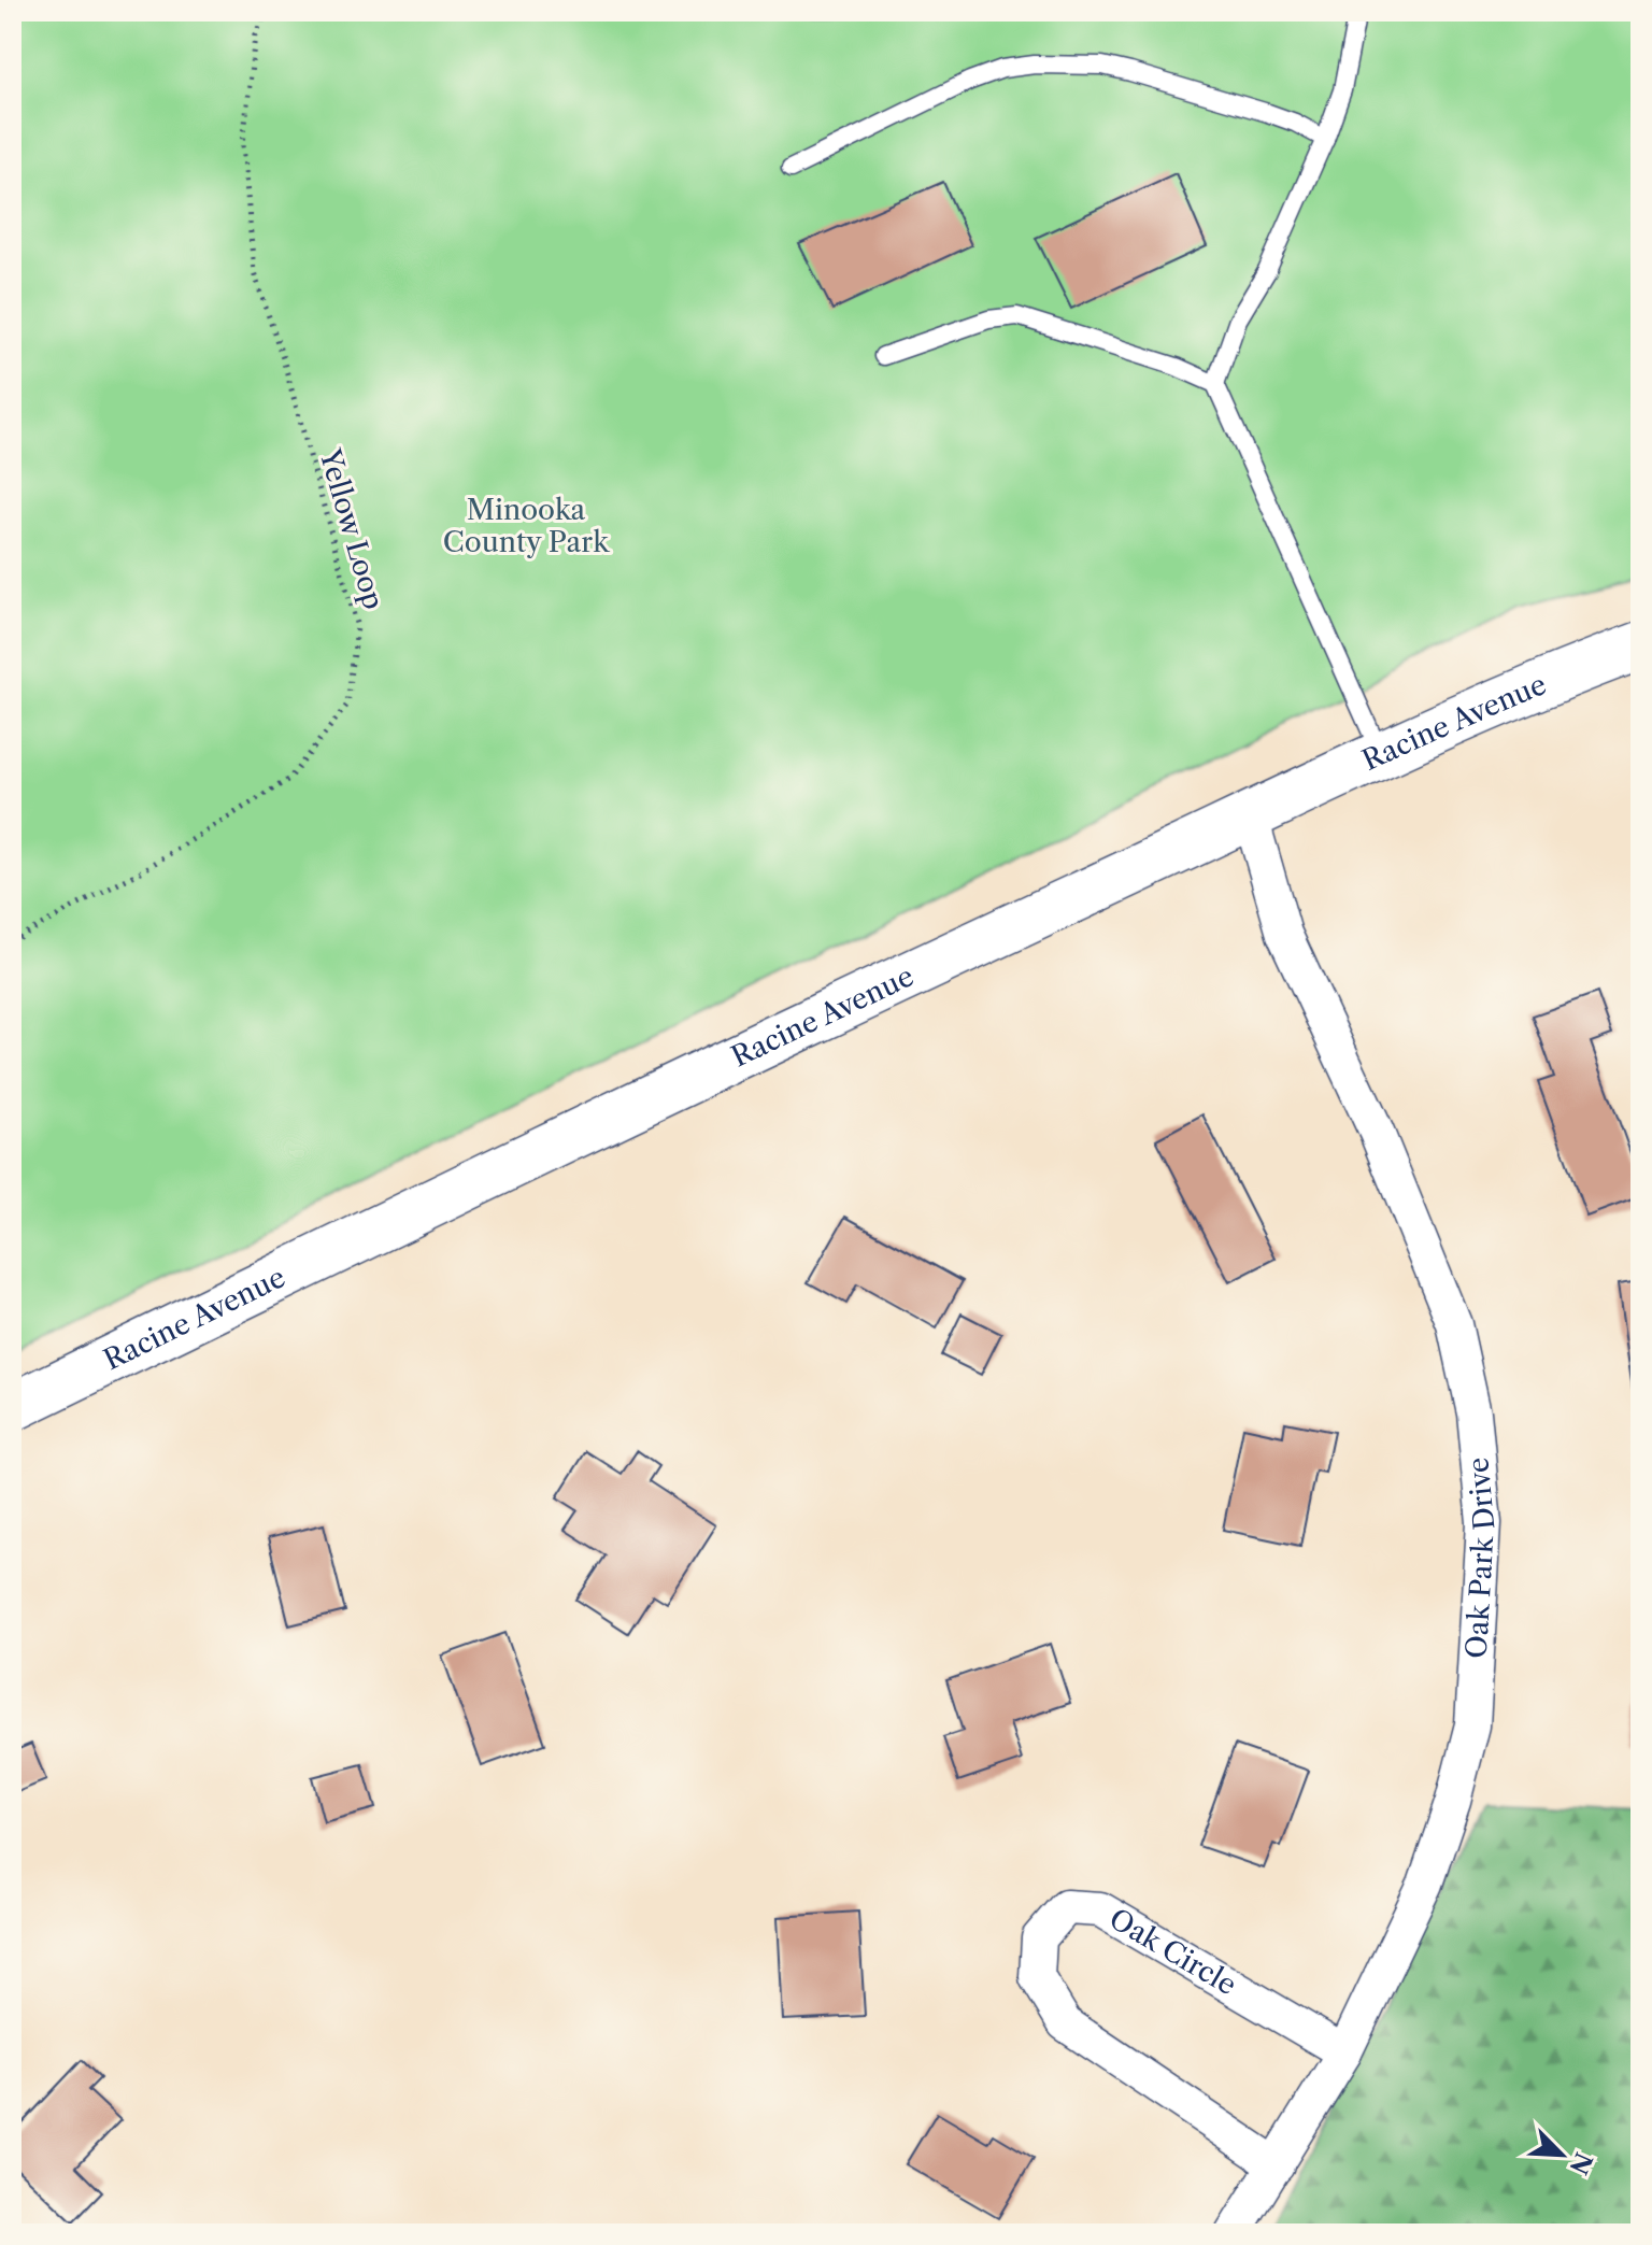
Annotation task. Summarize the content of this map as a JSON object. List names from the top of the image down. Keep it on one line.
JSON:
{"streets":{"main road":["Racine Avenue"],"street":["Oak Park Drive","Oak Circle"],"path":["Yellow Loop"]},"crossings":[["Racine Avenue","Oak Park Drive"],["Oak Park Drive","Oak Circle"]],"parks":["Minooka County Park"],"north":"bottom right"}
